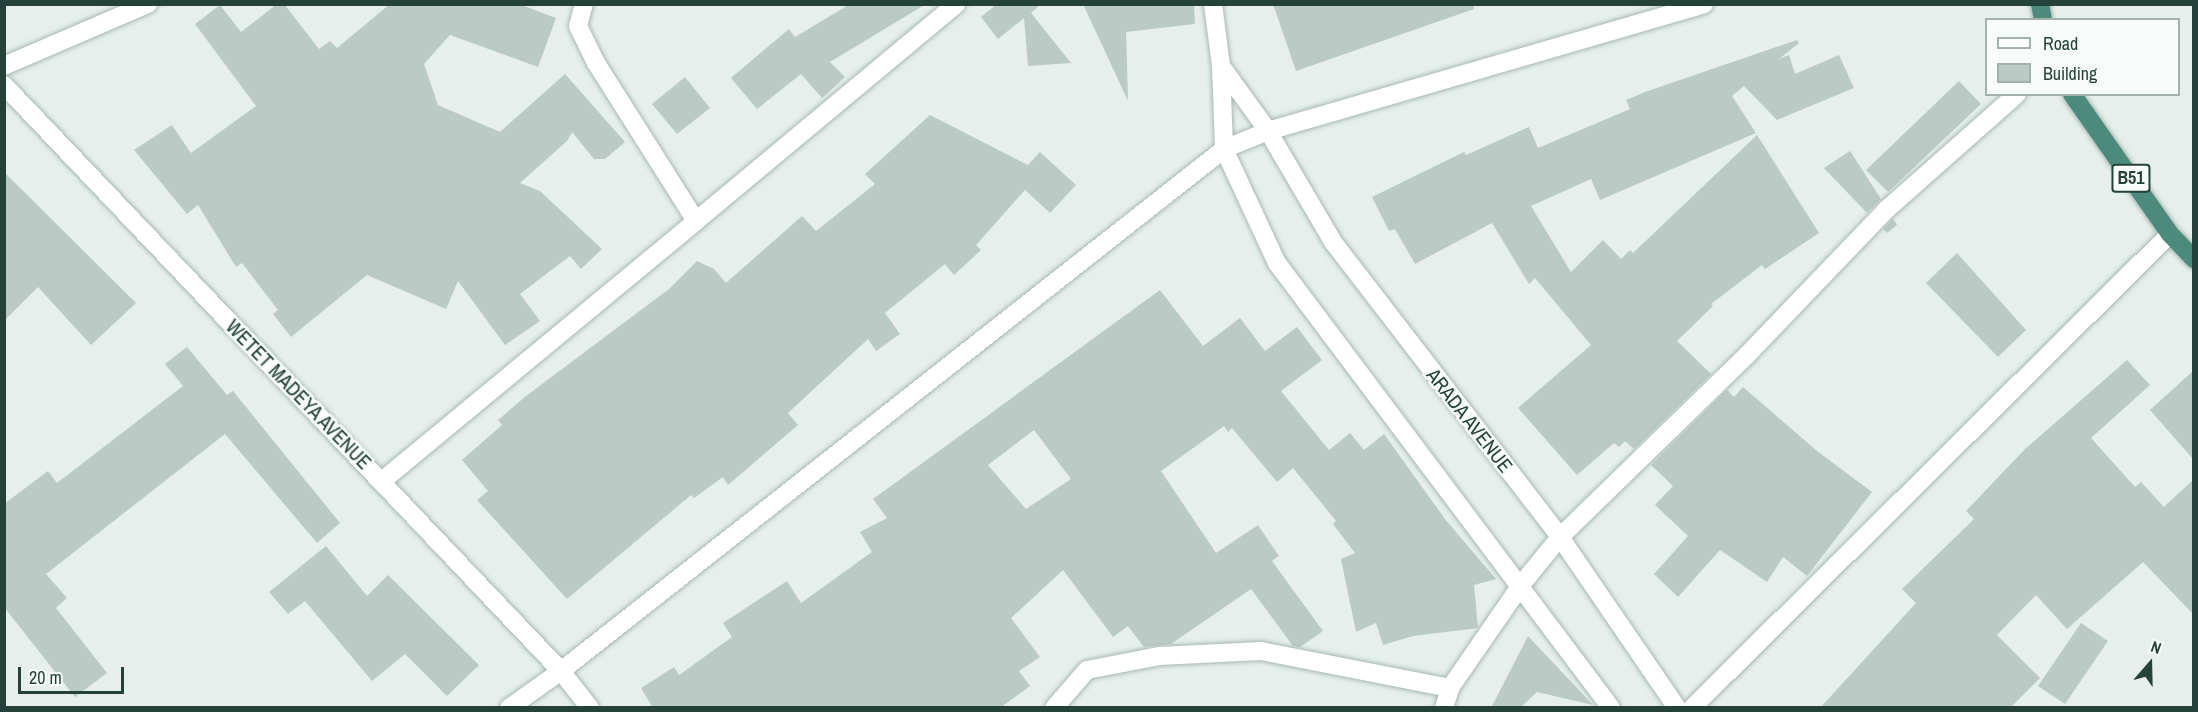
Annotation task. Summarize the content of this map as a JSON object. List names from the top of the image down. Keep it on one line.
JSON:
{"streets":{"highway":["B51"],"main road":["WETET MADEYA AVENUE","ARADA AVENUE"]},"legend":["Road","Building"],"scale_bar":"20 m","north":"top"}
